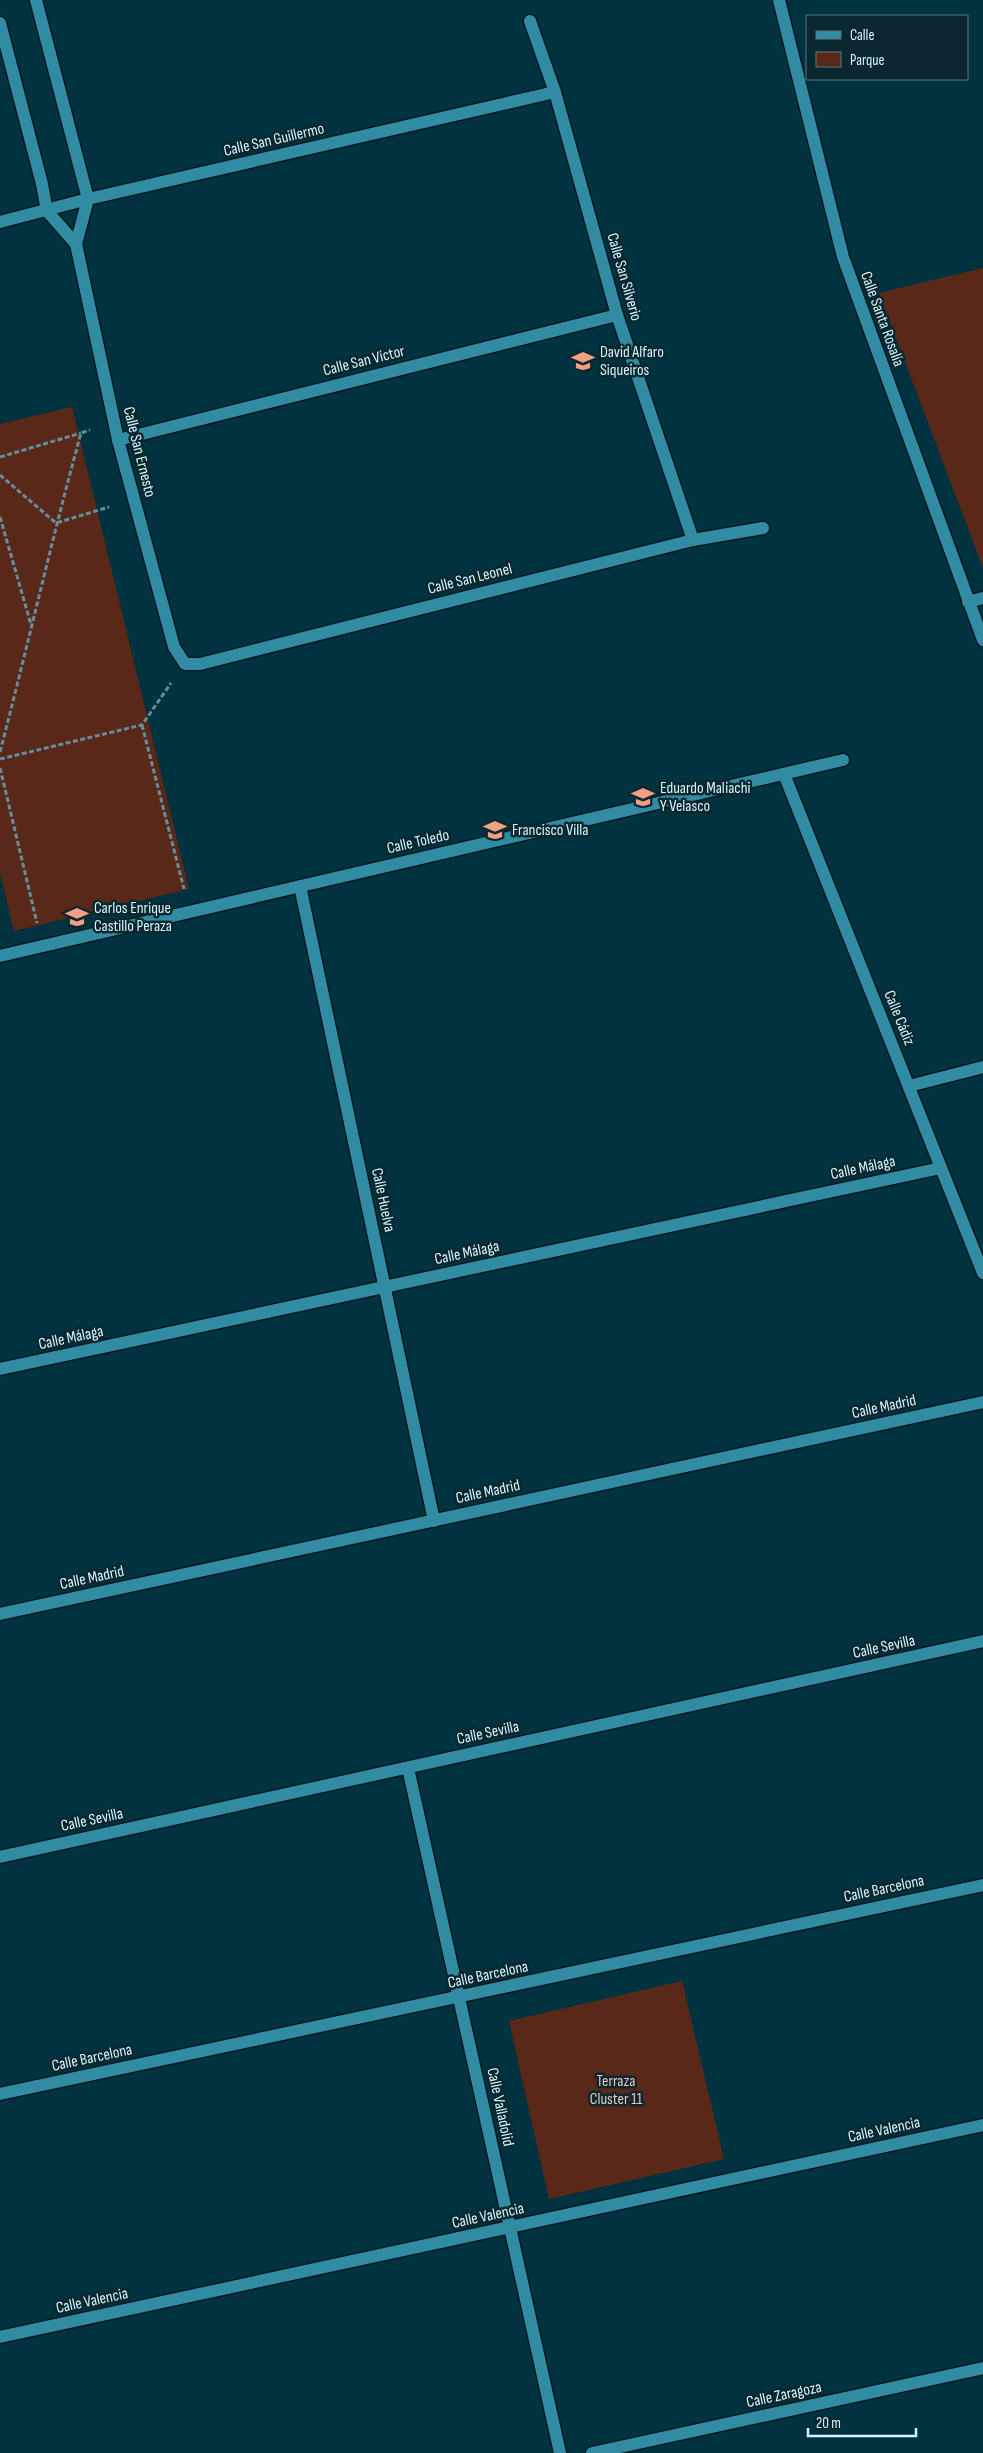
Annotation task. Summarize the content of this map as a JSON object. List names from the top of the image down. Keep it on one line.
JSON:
{"streets":{"street":["Calle San Guillermo","Calle San Silverio","Calle Santa Rosalía","Calle San Víctor","Calle San Ernesto","Calle San Leonel","Calle Toledo","Calle Cádiz","Calle Málaga","Calle Huelva","Calle Madrid","Calle Sevilla","Calle Barcelona","Calle Valladolid","Calle Valencia","Calle Zaragoza"]},"crossings":[["Calle San Guillermo","Calle San Silverio"],["Calle San Guillermo","Calle San Ernesto"],["Calle San Silverio","Calle San Víctor"],["Calle San Silverio","Calle San Leonel"],["Calle San Víctor","Calle San Ernesto"],["Calle San Ernesto","Calle San Leonel"],["Calle Toledo","Calle Cádiz"],["Calle Toledo","Calle Huelva"],["Calle Cádiz","Calle Málaga"],["Calle Málaga","Calle Huelva"],["Calle Huelva","Calle Madrid"],["Calle Sevilla","Calle Valladolid"],["Calle Barcelona","Calle Valladolid"],["Calle Valladolid","Calle Valencia"]],"parks":["Terraza Cluster 11"],"places":{"school or university":["David Alfaro Siqueiros","Eduardo Maliachi Y Velasco","Francisco Villa","Carlos Enrique Castillo Peraza"]},"legend":["Calle","Parque"],"scale_bar":"20 m"}
